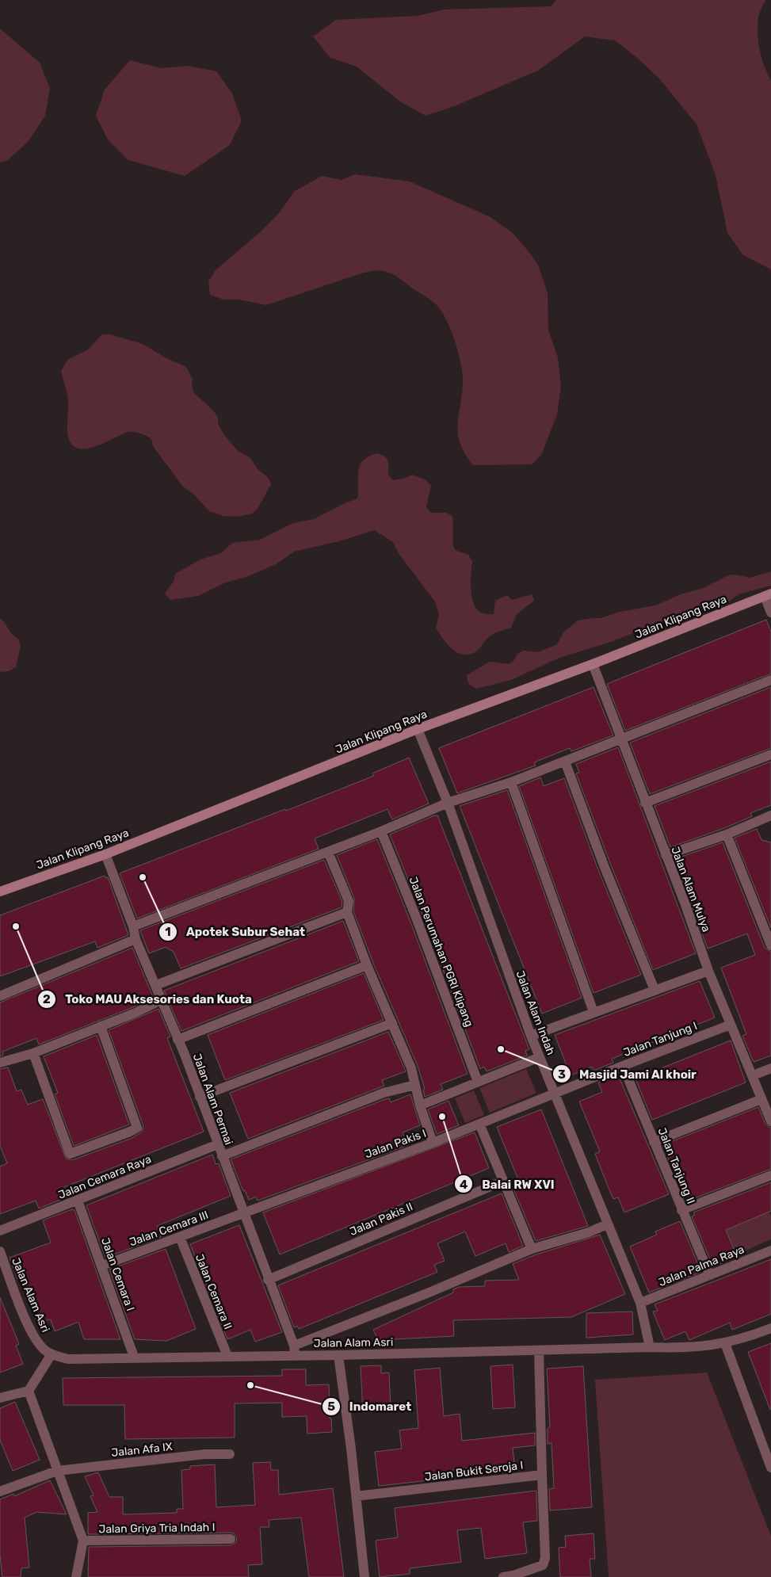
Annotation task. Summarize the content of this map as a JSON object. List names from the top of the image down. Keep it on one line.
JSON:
{"streets":{"main road":["Jalan Klipang Raya"],"street":["Jalan Alam Mulya","Jalan Perumahan PGRI Klipang","Jalan Alam Indah","Jalan Tanjung I","Jalan Alam Permai","Jalan Pakis I","Jalan Tanjung II","Jalan Cemara Raya","Jalan Pakis II","Jalan Cemara III","Jalan Palma Raya","Jalan Cemara I","Jalan Cemara II","Jalan Alam Asri","Jalan Afa IX","Jalan Bukit Seroja I","Jalan Griya Tria Indah I"]},"crossings":[["Jalan Klipang Raya","Jalan Alam Mulya"],["Jalan Klipang Raya","Jalan Alam Indah"],["Jalan Klipang Raya","Jalan Alam Permai"],["Jalan Alam Mulya","Jalan Tanjung I"],["Jalan Alam Indah","Jalan Tanjung I"],["Jalan Alam Indah","Jalan Pakis I"],["Jalan Alam Indah","Jalan Palma Raya"],["Jalan Alam Indah","Jalan Alam Asri"],["Jalan Tanjung I","Jalan Pakis I"],["Jalan Tanjung I","Jalan Tanjung II"],["Jalan Alam Permai","Jalan Pakis I"],["Jalan Alam Permai","Jalan Cemara Raya"],["Jalan Alam Permai","Jalan Pakis II"],["Jalan Alam Permai","Jalan Cemara III"],["Jalan Alam Permai","Jalan Alam Asri"],["Jalan Pakis I","Jalan Cemara III"],["Jalan Tanjung II","Jalan Palma Raya"],["Jalan Cemara Raya","Jalan Cemara I"],["Jalan Cemara III","Jalan Cemara I"],["Jalan Cemara III","Jalan Cemara II"],["Jalan Cemara I","Jalan Alam Asri"],["Jalan Cemara II","Jalan Alam Asri"]],"places":["Apotek Subur Sehat","Toko MAU Aksesories dan Kuota","Masjid Jami Al khoir","Balai RW XVI","Indomaret"]}
